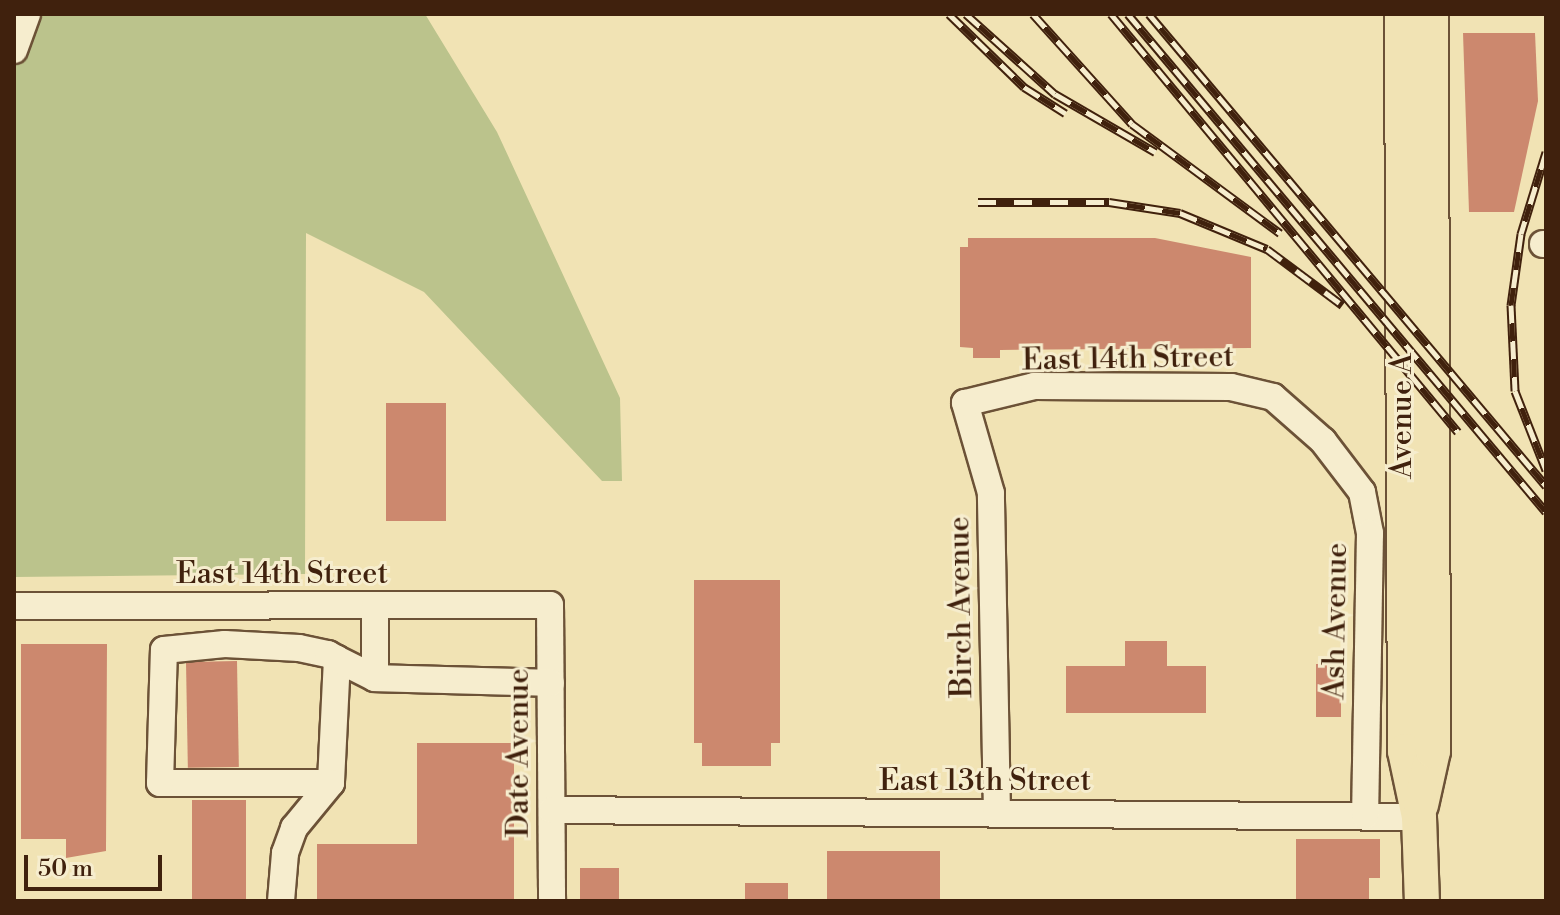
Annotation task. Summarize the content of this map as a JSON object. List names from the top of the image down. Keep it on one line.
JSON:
{"streets":{"main road":["Avenue A"],"street":["East 14th Street","Birch Avenue","Ash Avenue","Date Avenue","East 13th Street"]},"crossings":[["East 14th Street","Birch Avenue"],["East 14th Street","Ash Avenue"],["East 14th Street","Date Avenue"],["Avenue A","East 13th Street"],["Birch Avenue","East 13th Street"],["Ash Avenue","East 13th Street"],["Date Avenue","East 13th Street"]],"scale_bar":"50 m"}
